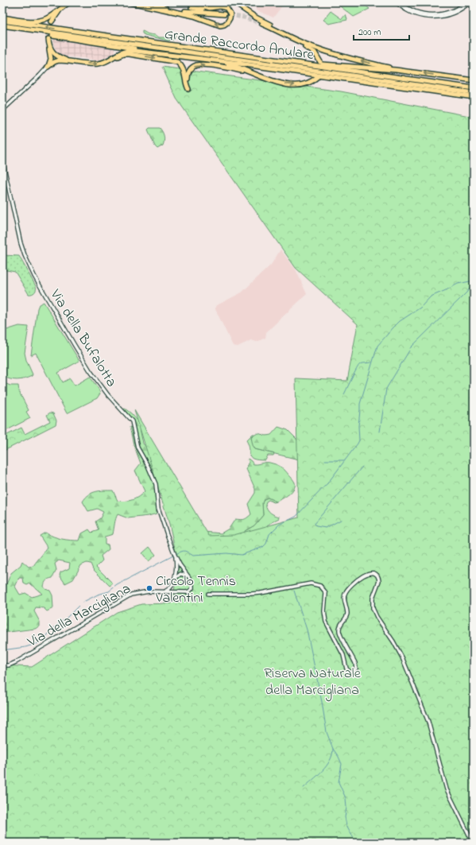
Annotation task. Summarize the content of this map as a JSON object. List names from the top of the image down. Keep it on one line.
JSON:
{"streets":{"highway":["Grande Raccordo Anulare"],"street":["Via della Bufalotta","Via della Marcigliana"]},"crossings":[["Via della Bufalotta","Via della Marcigliana"]],"parks":["Riserva Naturale della Marcigliana"],"places":["Circolo Tennis Valentini"],"scale_bar":"200 m"}
